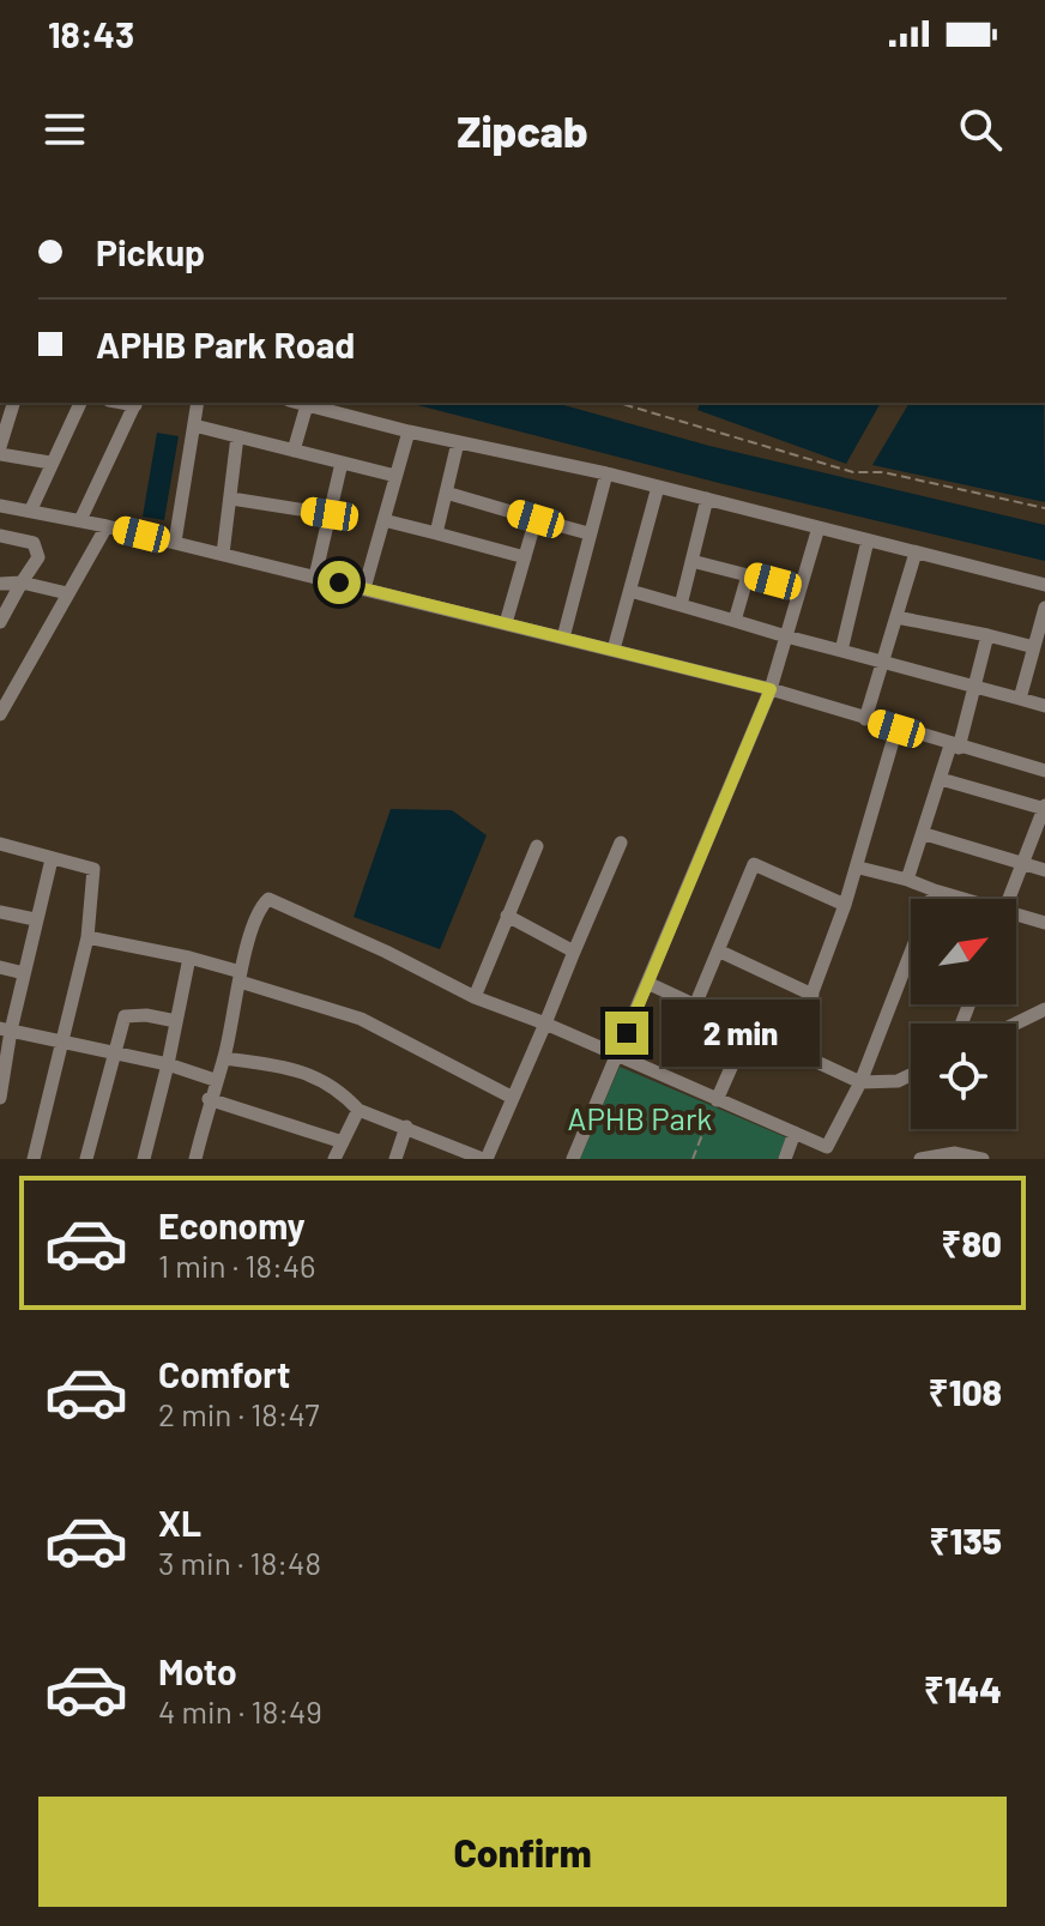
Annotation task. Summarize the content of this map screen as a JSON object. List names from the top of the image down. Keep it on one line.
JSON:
{"parks":["APHB Park"],"north":"top right","page":{"status":"18:43","header":"Zipcab","banner":["Pickup","APHB Park Road"],"bubble":"2 min","list":[{"name":"Economy","note":"1 min · 18:46","value":"₹80"},{"name":"Comfort","note":"2 min · 18:47","value":"₹108"},{"name":"XL","note":"3 min · 18:48","value":"₹135"},{"name":"Moto","note":"4 min · 18:49","value":"₹144"}],"buttons":"Confirm"}}
